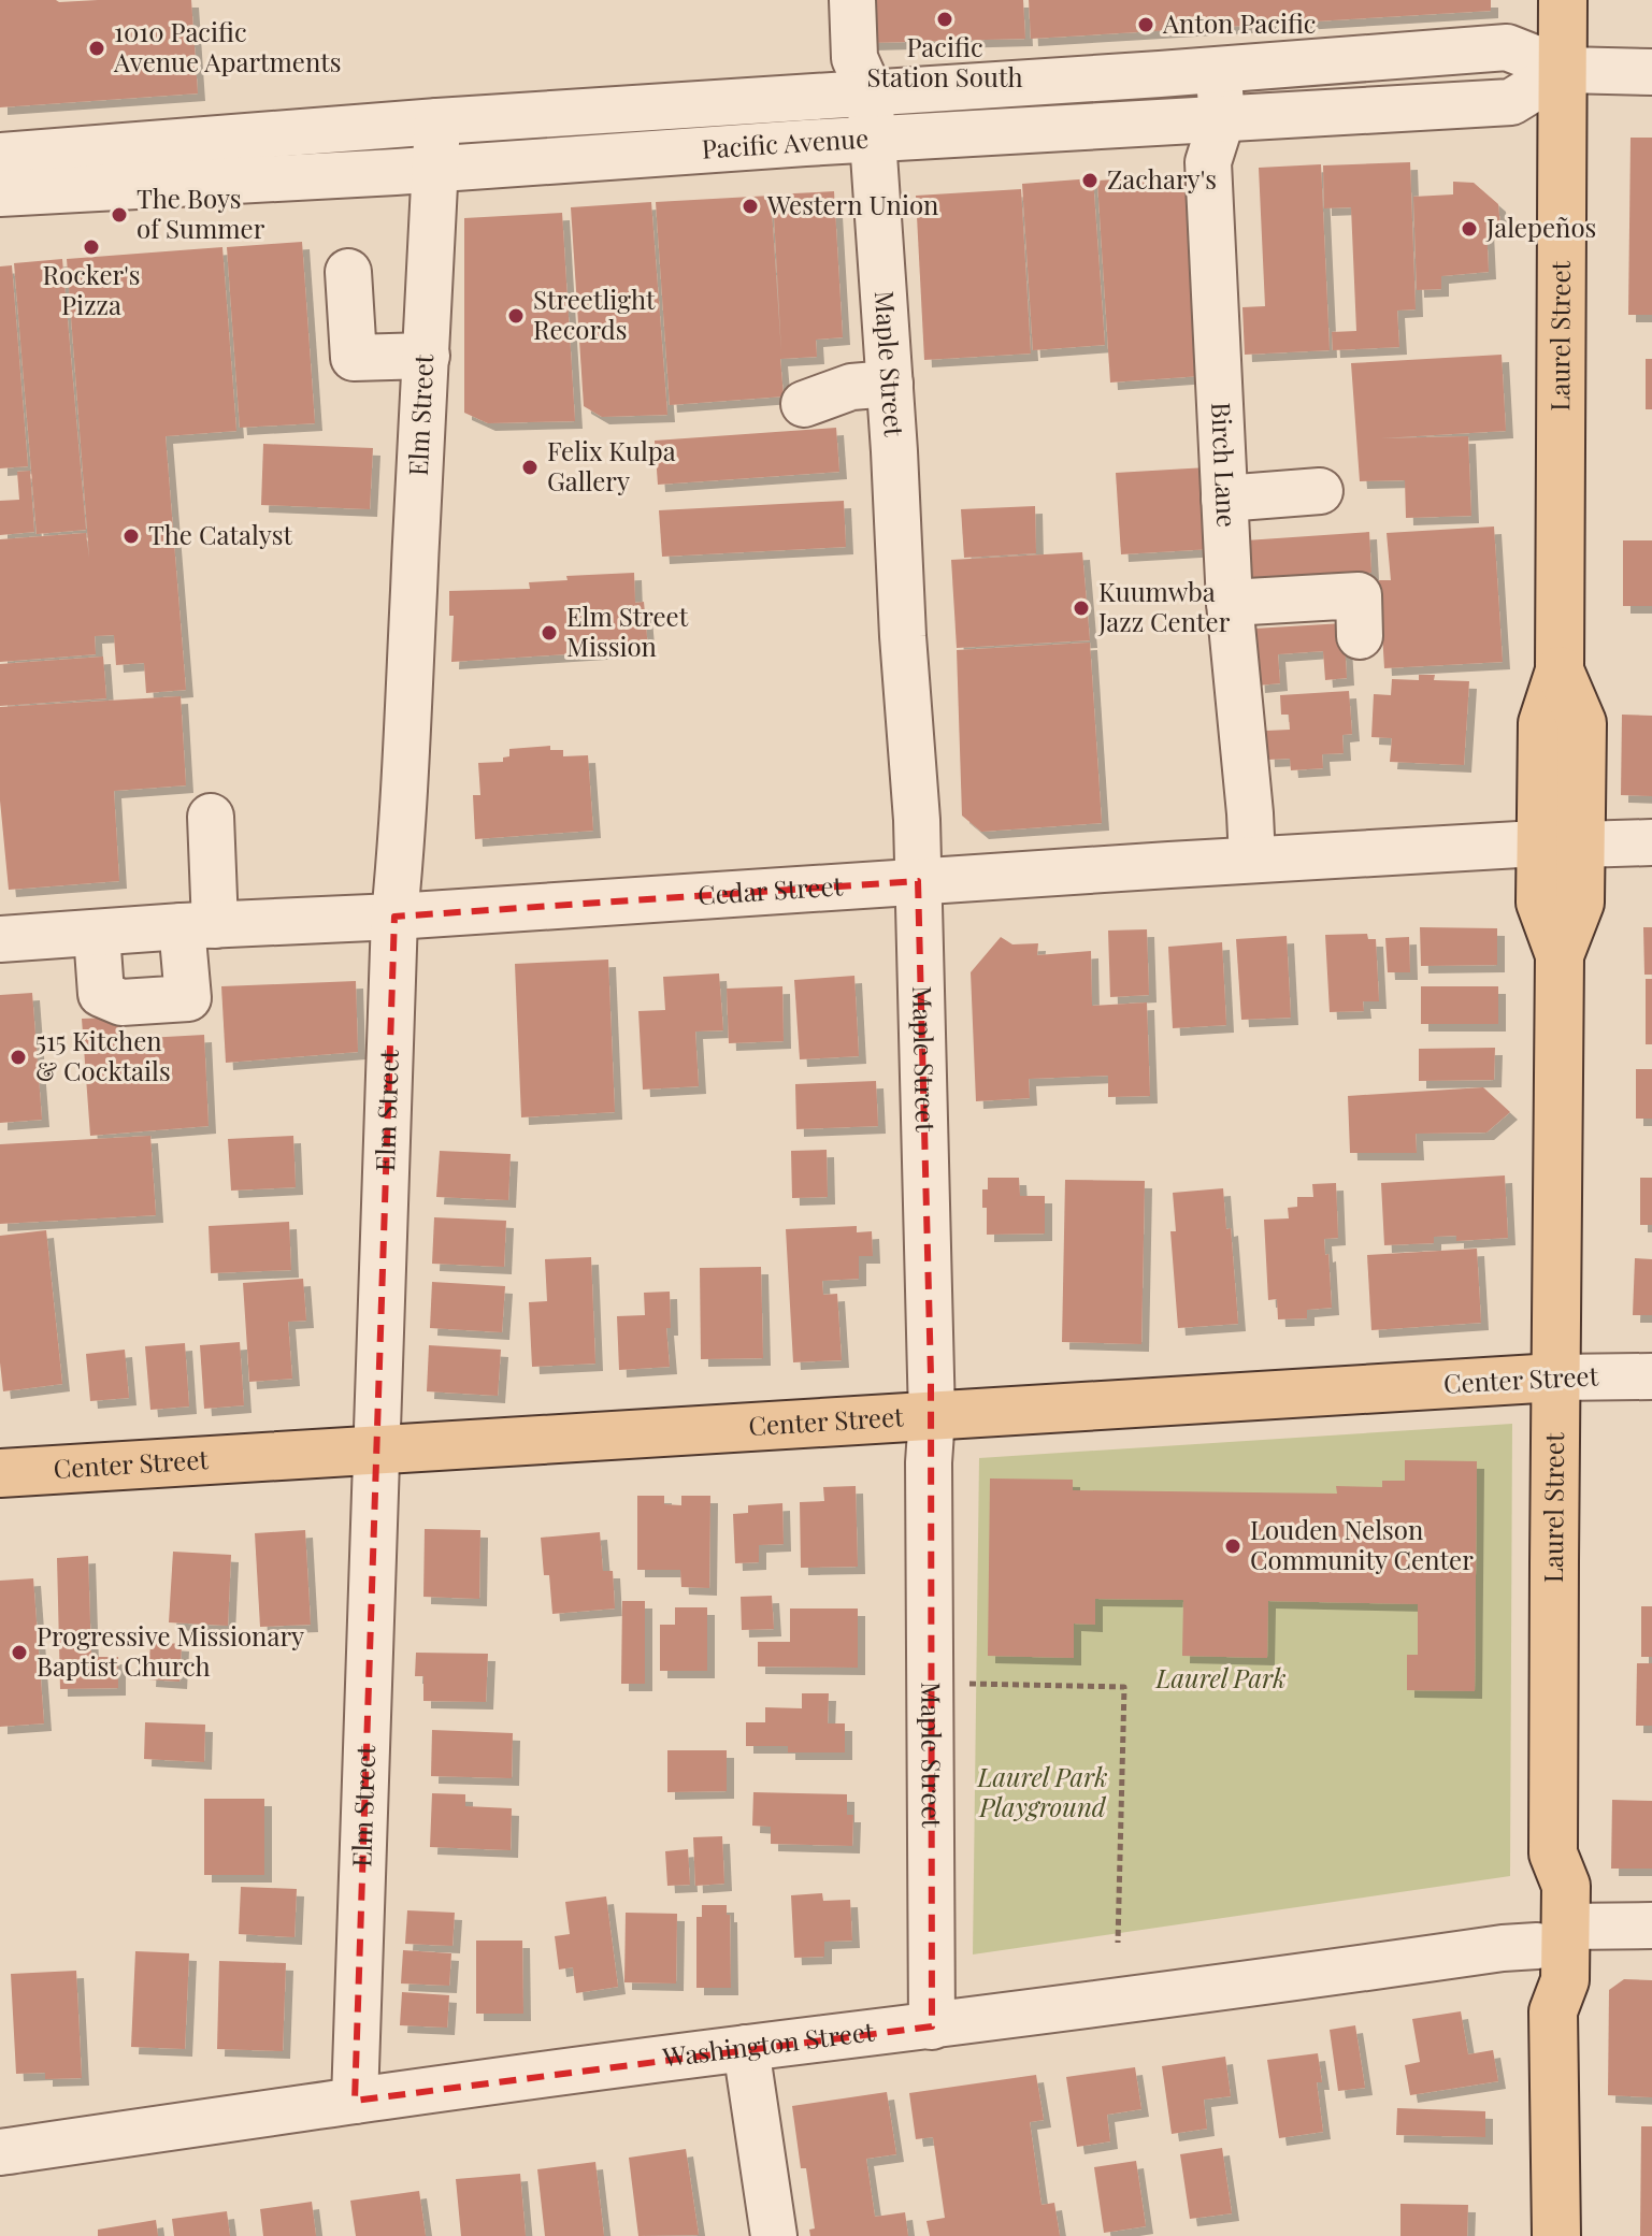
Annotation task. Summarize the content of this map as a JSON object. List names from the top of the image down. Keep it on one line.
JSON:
{"streets":{"main road":["Laurel Street","Center Street"],"street":["Pacific Avenue","Maple Street","Elm Street","Birch Lane","Cedar Street","Washington Street"]},"crossings":[["Pacific Avenue","Laurel Street"],["Pacific Avenue","Maple Street"],["Pacific Avenue","Elm Street"],["Pacific Avenue","Birch Lane"],["Laurel Street","Cedar Street"],["Laurel Street","Center Street"],["Laurel Street","Washington Street"],["Maple Street","Cedar Street"],["Maple Street","Center Street"],["Maple Street","Washington Street"],["Elm Street","Cedar Street"],["Elm Street","Center Street"],["Elm Street","Washington Street"],["Birch Lane","Cedar Street"]],"parks":["Laurel Park","Laurel Park Playground"],"places":["Pacific Station South","Anton Pacific","1010 Pacific Avenue Apartments","Zachary's","Western Union","The Boys of Summer","Jalepeños","Rocker's Pizza","Streetlight Records","Felix Kulpa Gallery","The Catalyst","Kuumwba Jazz Center","Elm Street Mission","515 Kitchen & Cocktails","Louden Nelson Community Center","Progressive Missionary Baptist Church"]}
